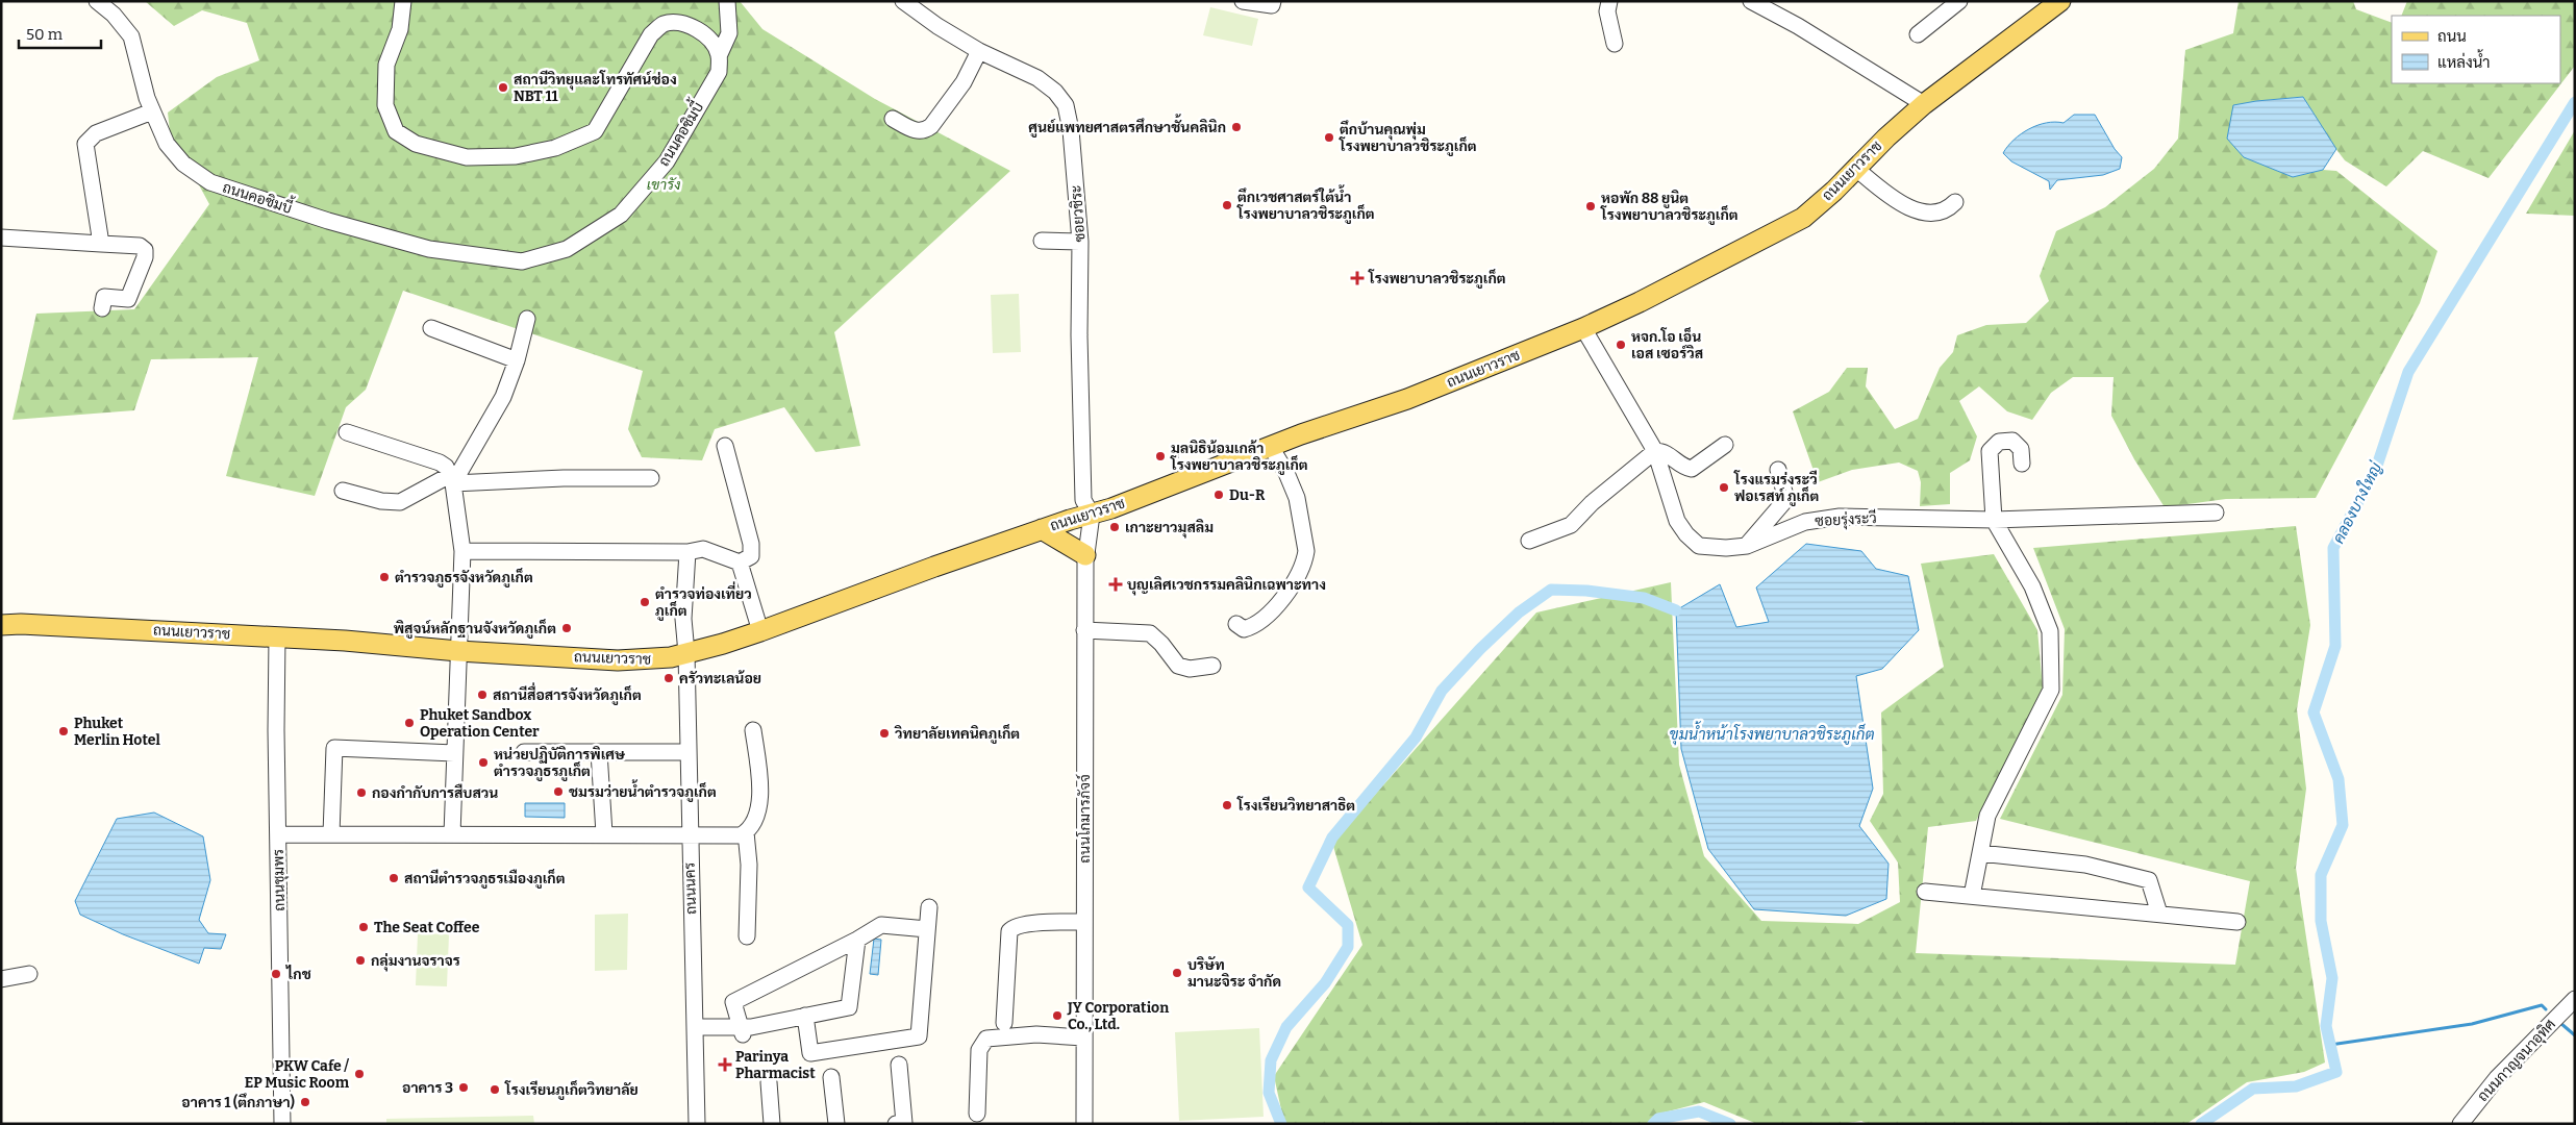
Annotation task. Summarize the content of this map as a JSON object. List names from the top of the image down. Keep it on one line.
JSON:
{"streets":{"main road":["ถนนเยาวราช"],"street":["ถนนคอซิมบี้","ซอยวชิระ","ซอยรุ่งระวี","ถนนโกมารภัจจ์","ถนนชุมพร","ถนนนคร","ถนนกาญจนาอุทิศ"]},"crossings":[["ถนนเยาวราช","ซอยวชิระ"],["ถนนเยาวราช","ซอยรุ่งระวี"],["ถนนเยาวราช","ถนนโกมารภัจจ์"],["ถนนเยาวราช","ถนนชุมพร"],["ถนนเยาวราช","ถนนนคร"],["ซอยวชิระ","ถนนโกมารภัจจ์"]],"water":["คลองบางใหญ่","ขุมน้ำหน้าโรงพยาบาลวชิระภูเก็ต"],"parks":["เขารัง"],"places":{"other":["สถานีวิทยุและโทรทัศน์ช่อง NBT 11","ศูนย์แพทยศาสตรศึกษาชั้นคลินิก","ตึกบ้านคุณพุ่ม โรงพยาบาลวชิระภูเก็ต","ตึกเวชศาสตร์ใต้น้ำ โรงพยาบาลวชิระภูเก็ต","หอพัก 88 ยูนิต โรงพยาบาลวชิระภูเก็ต","หจก.โอ เอ็น เอส เซอร์วิส","มูลนิธิน้อมเกล้า โรงพยาบาลวชิระภูเก็ต","โรงแรมรุ่งระวี ฟอเรสท์ ภูเก็ต","Du-R","เกาะยาวมุสลิม","ตำรวจภูธรจังหวัดภูเก็ต","ตำรวจท่องเที่ยว ภูเก็ต","พิสูจน์หลักฐานจังหวัดภูเก็ต","ครัวทะเลน้อย","สถานีสื่อสารจังหวัดภูเก็ต","Phuket Sandbox Operation Center","Phuket Merlin Hotel","วิทยาลัยเทคนิคภูเก็ต","หน่วยปฏิบัติการพิเศษ ตำรวจภูธรภูเก็ต","ชมรมว่ายน้ำตำรวจภูเก็ต","กองกำกับการสืบสวน","โรงเรียนวิทยาสาธิต","สถานีตำรวจภูธรเมืองภูเก็ต","The Seat Coffee","กลุ่มงานจราจร","บริษัท มานะจิระ จำกัด","ไกช","JY Corporation Co., Ltd.","PKW Cafe / EP Music Room","อาคาร 3","โรงเรียนภูเก็ตวิทยาลัย","อาคาร 1 (ตึกภาษา)"],"health":["โรงพยาบาลวชิระภูเก็ต","บุญเลิศเวชกรรมคลินิกเฉพาะทาง","Parinya Pharmacist"]},"legend":["ถนน","แหล่งน้ำ"],"scale_bar":"50 m"}
